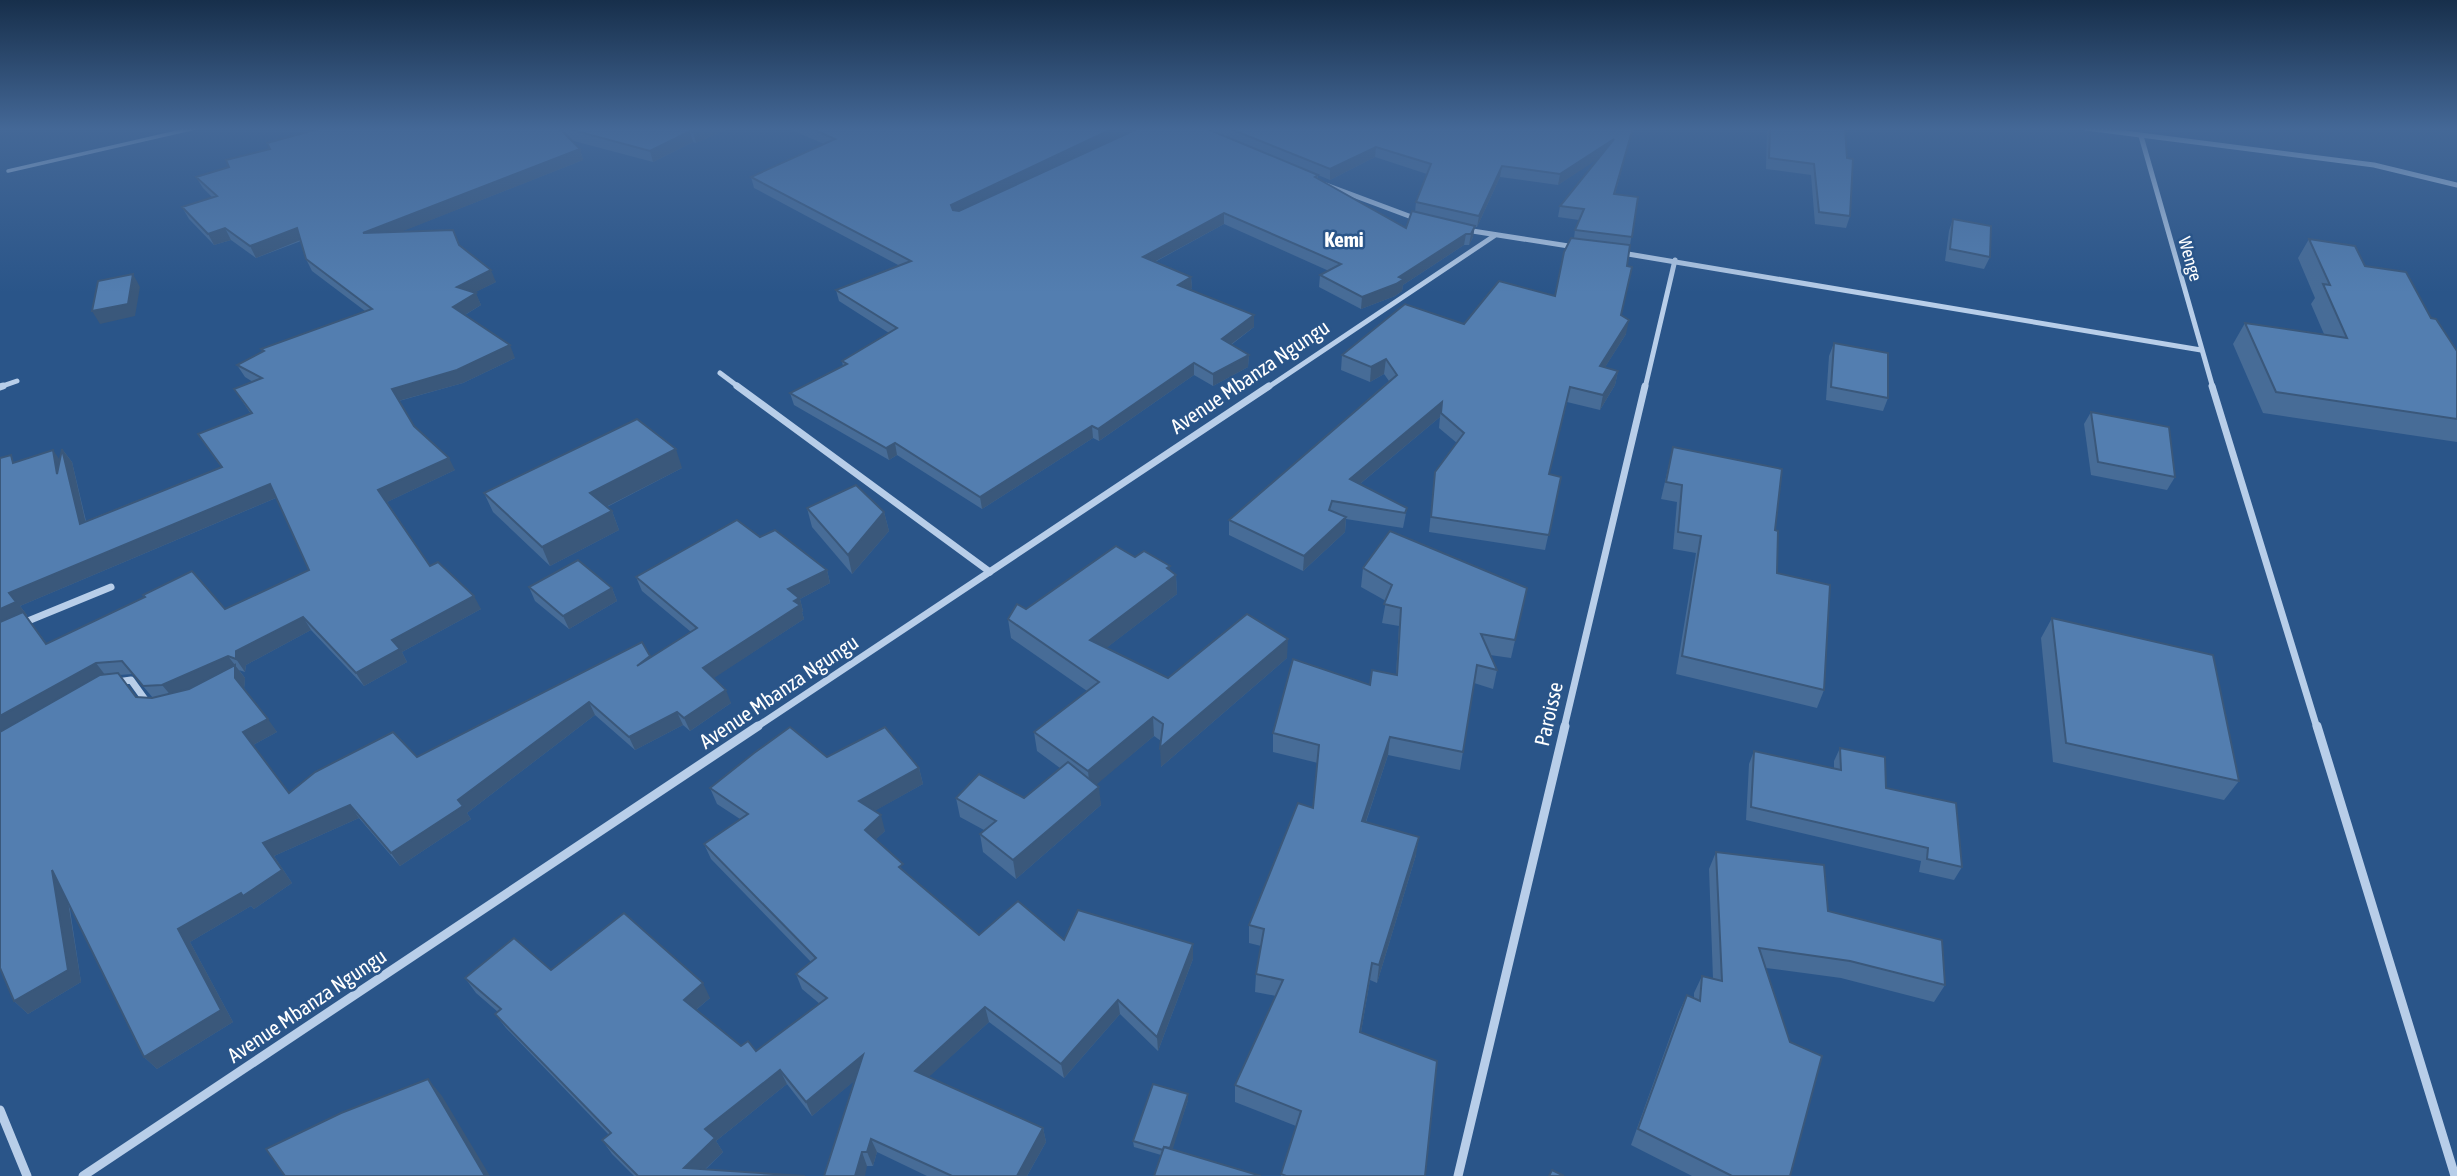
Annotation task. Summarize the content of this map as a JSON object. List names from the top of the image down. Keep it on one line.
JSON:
{"streets":{"street":["Wenge","Avenue Mbanza Ngungu","Paroisse"]},"districts":["Kemi"]}
